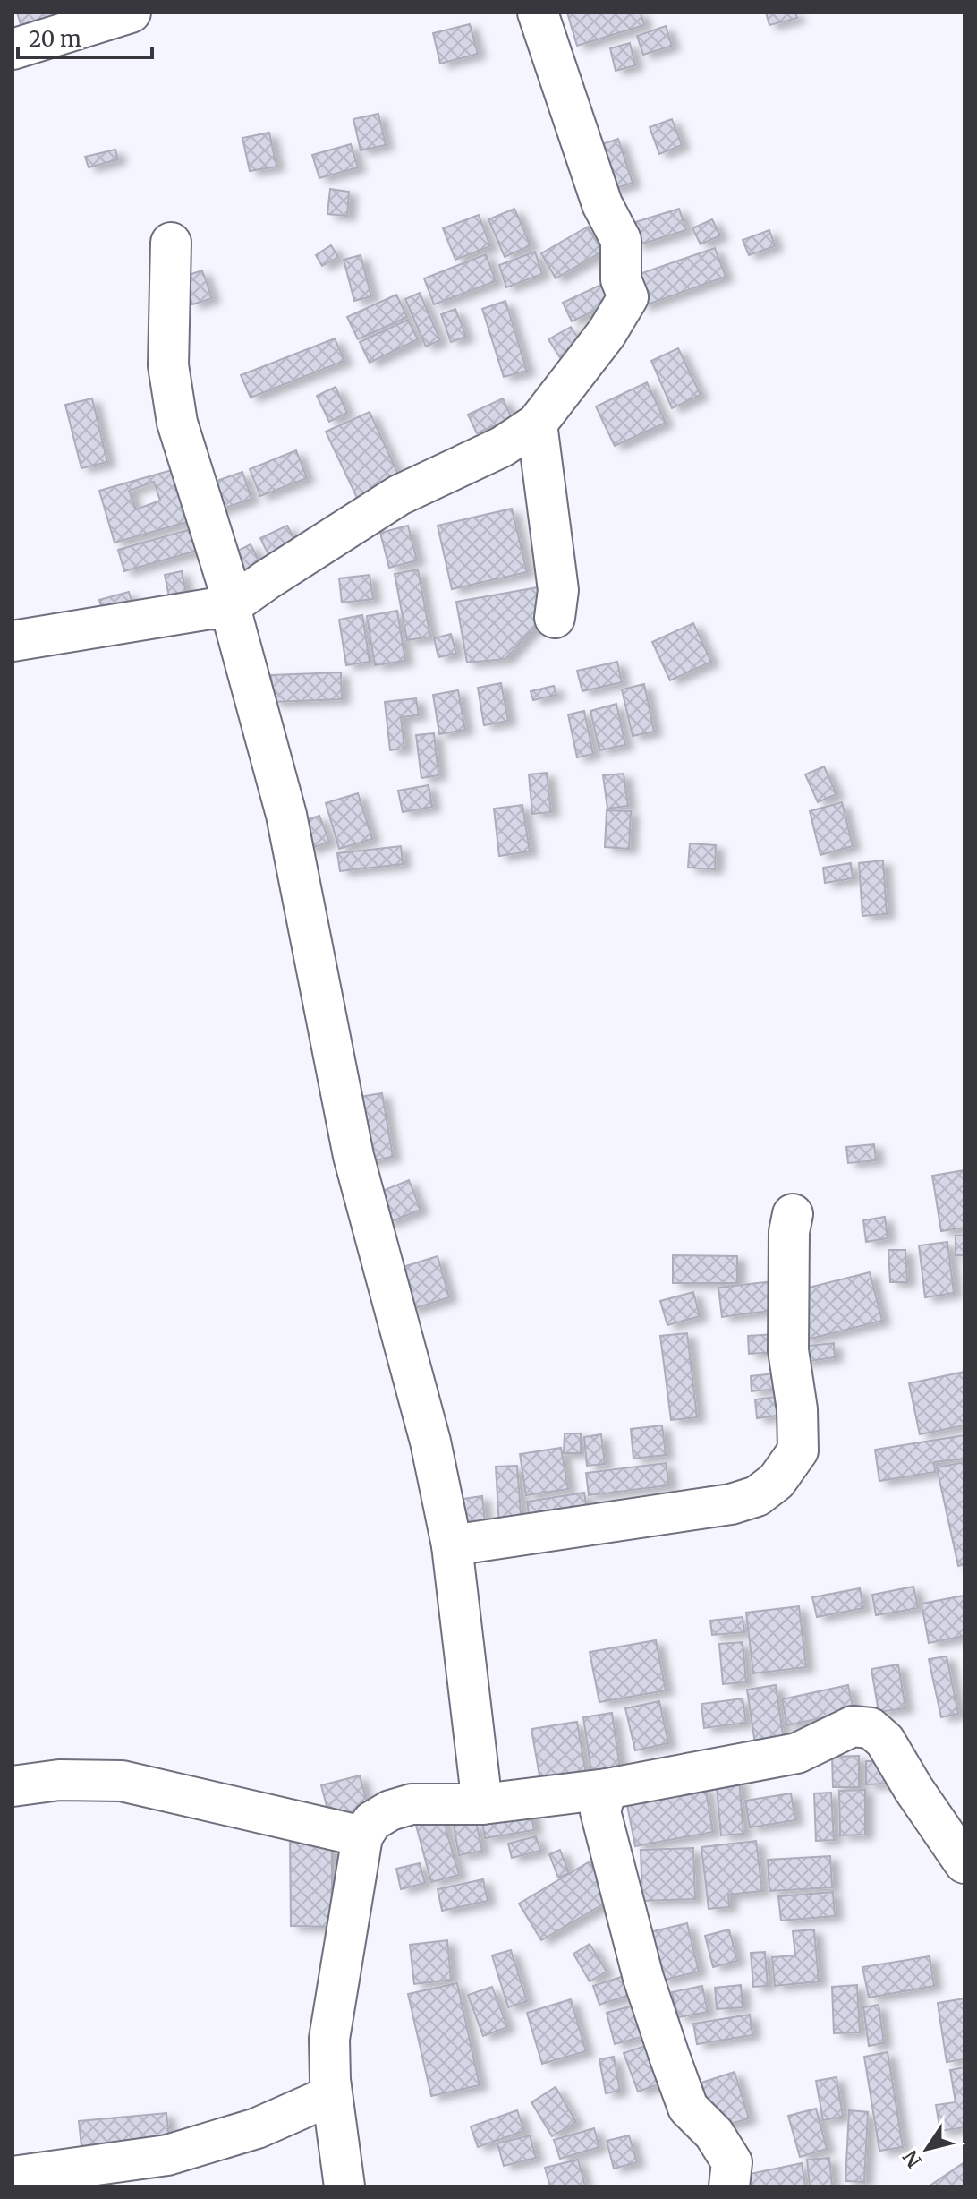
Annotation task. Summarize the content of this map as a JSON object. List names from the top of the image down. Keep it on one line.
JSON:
{"scale_bar":"20 m","north":"bottom left"}
